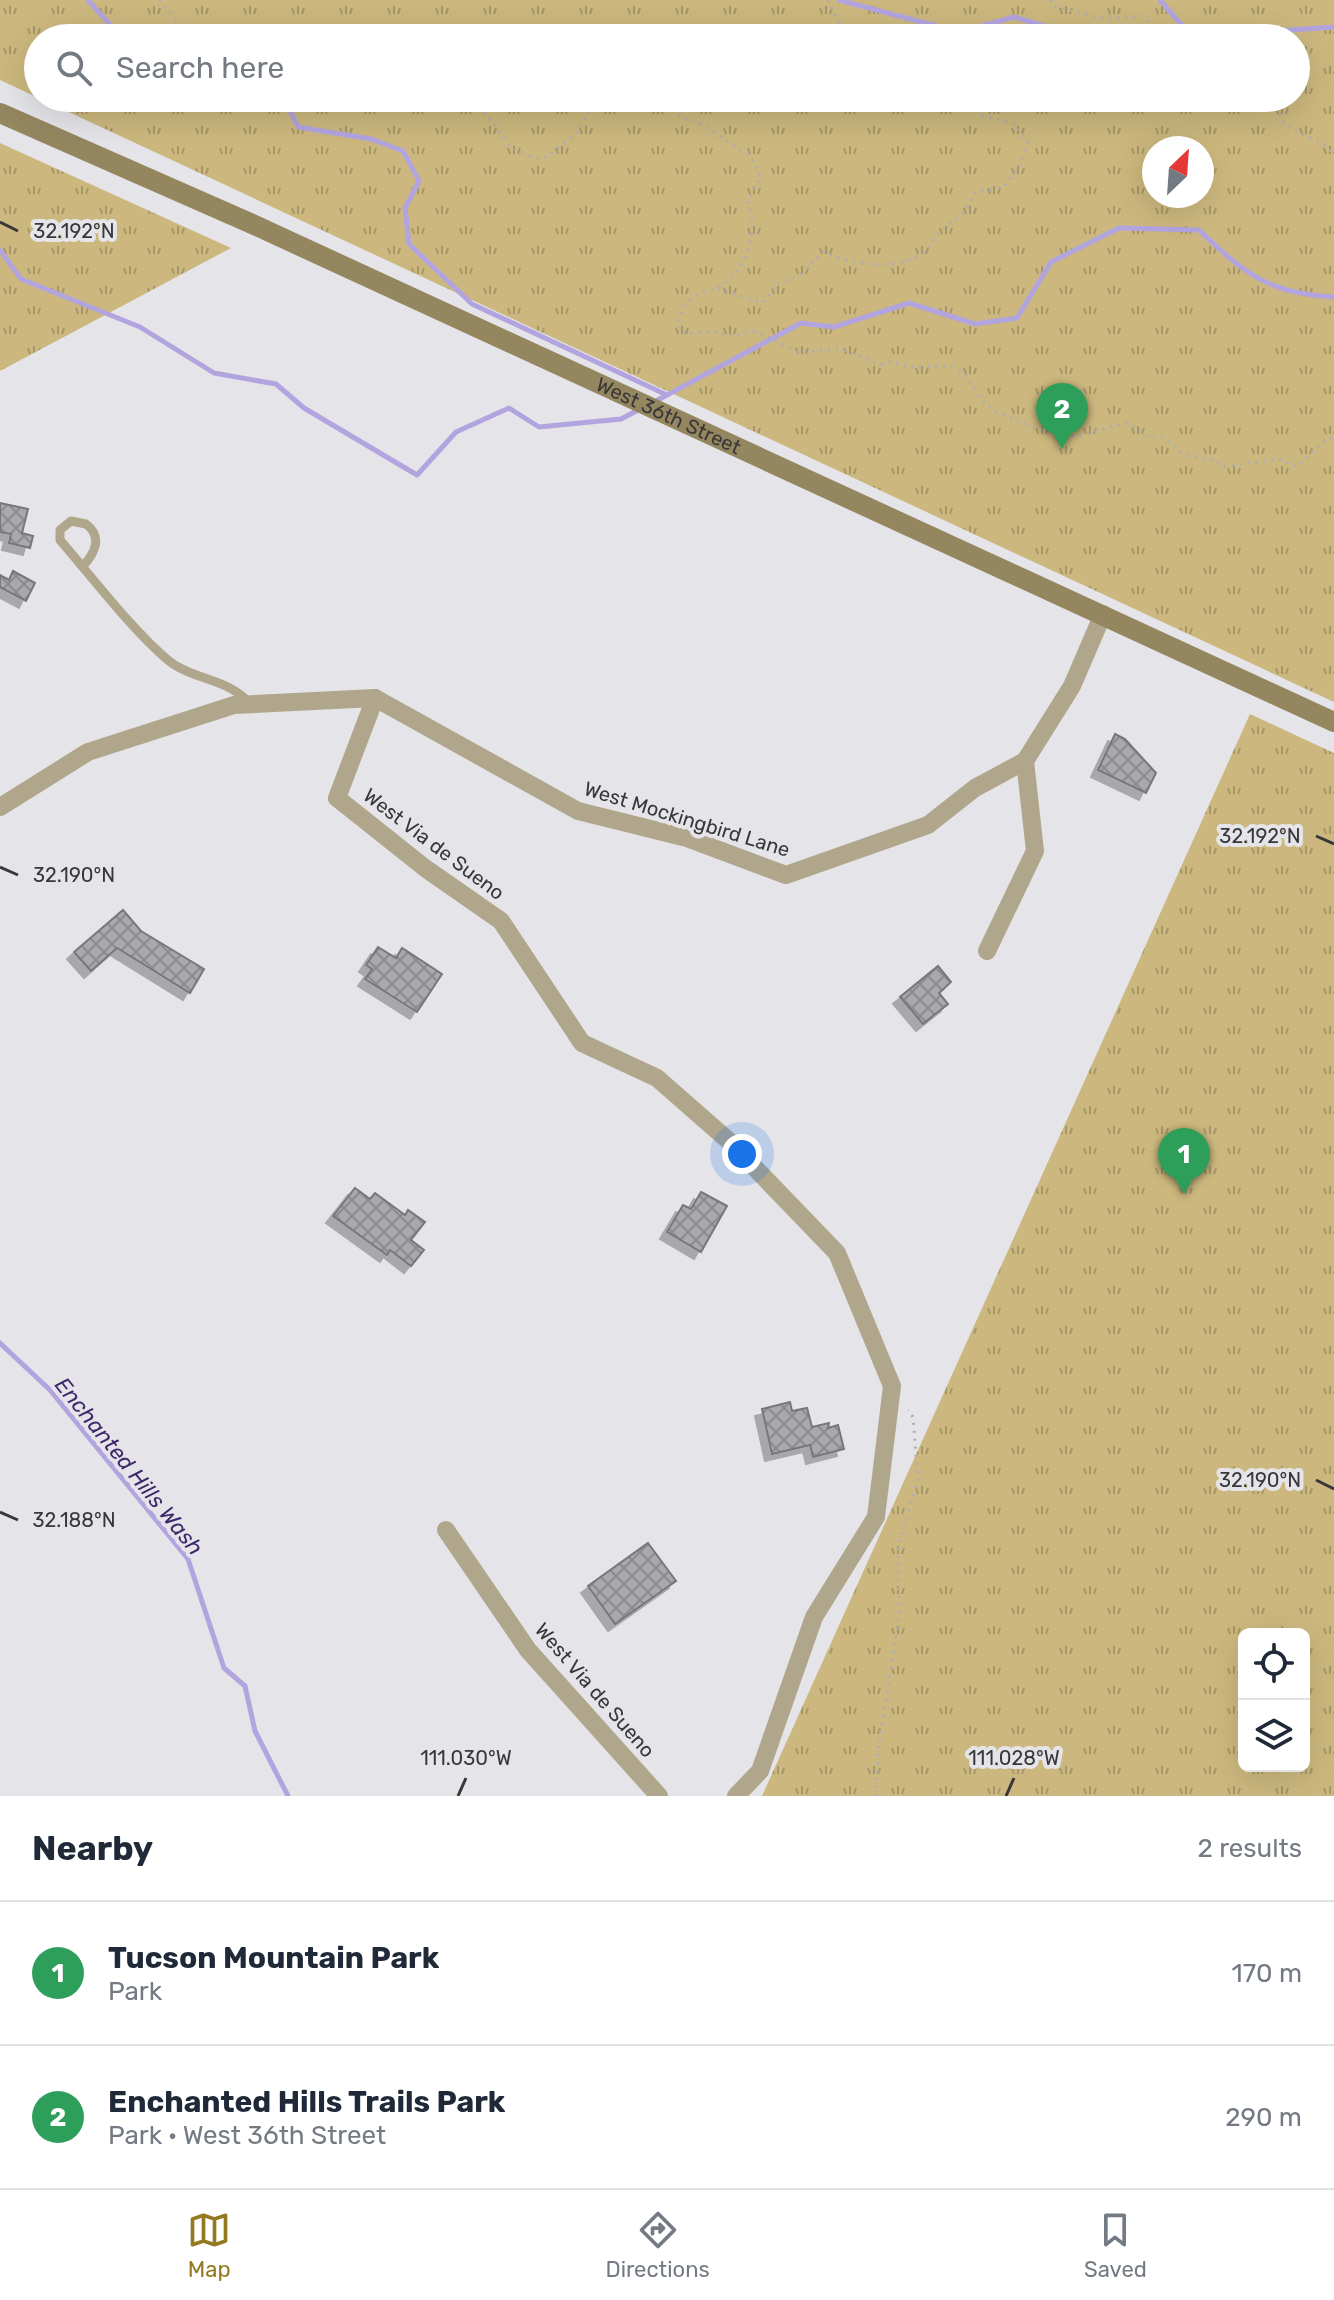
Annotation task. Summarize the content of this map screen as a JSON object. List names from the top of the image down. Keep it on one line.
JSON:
{"streets":{"street":["West 36th Street","West Mockingbird Lane","West Via de Sueno"]},"crossings":[["West 36th Street","West Mockingbird Lane"],["West Mockingbird Lane","West Via de Sueno"]],"water":["Enchanted Hills Wash"],"north":"top right","page":{"search":"Search here","pins":["2","1"],"heading":["Nearby","2 results"],"list":[{"mark":"1","name":"Tucson Mountain Park","note":"Park","value":"170 m"},{"mark":"2","name":"Enchanted Hills Trails Park","note":"Park · West 36th Street","value":"290 m"}],"nav":["Map","Directions","Saved"]},"coordinates":["32.192°N","32.190°N","32.188°N","111.030°W","111.028°W"]}
